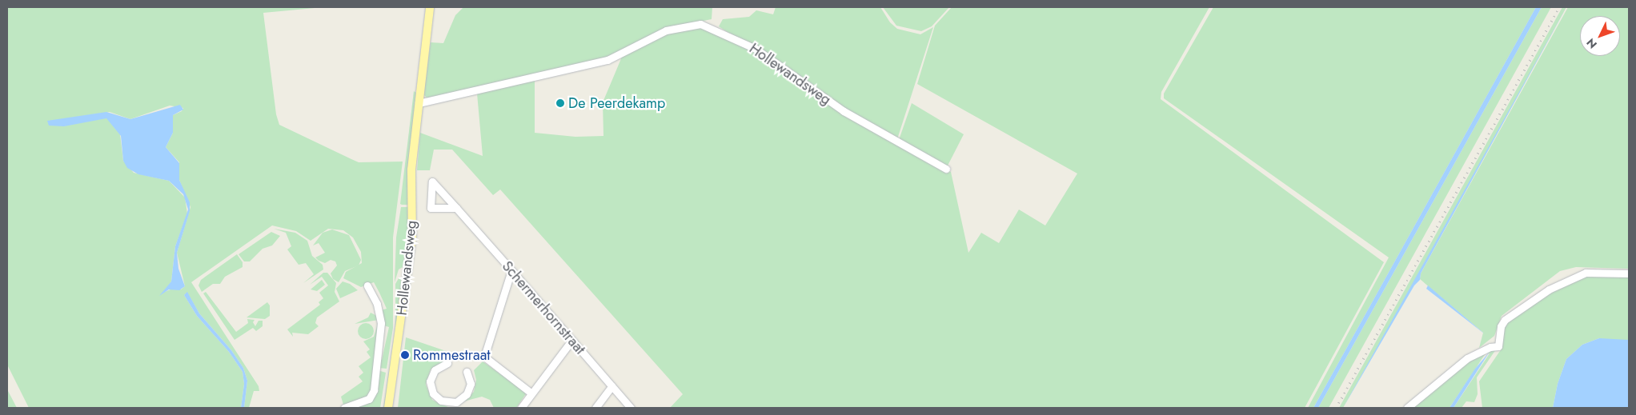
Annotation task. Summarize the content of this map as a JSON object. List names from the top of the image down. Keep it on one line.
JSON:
{"streets":{"main road":["Hollewandsweg"],"street":["Schermerhornstraat"]},"places":["De Peerdekamp","Rommestraat"],"north":"bottom left"}
